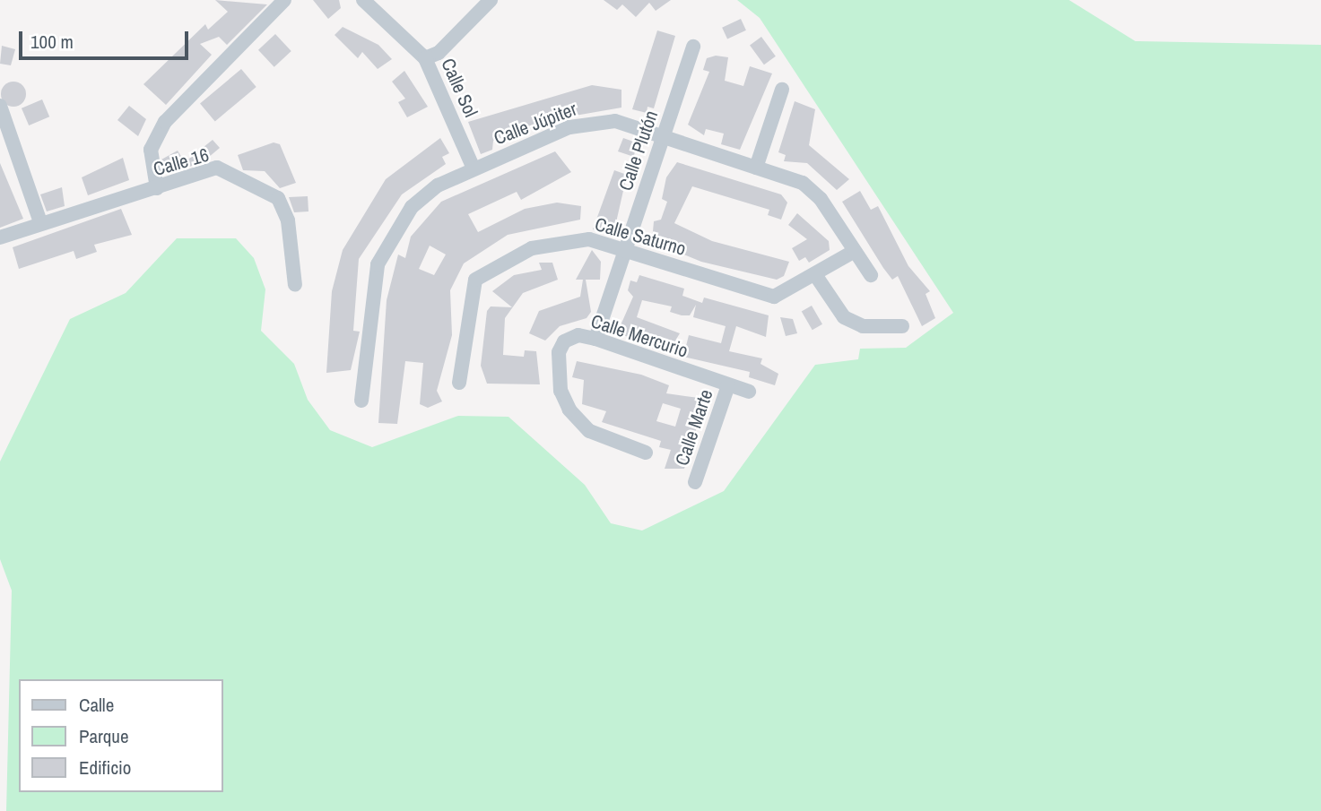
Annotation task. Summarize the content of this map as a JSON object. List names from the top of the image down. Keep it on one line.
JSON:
{"streets":{"street":["Calle Sol","Calle Júpiter","Calle Plutón","Calle 16","Calle Saturno","Calle Mercurio","Calle Marte"]},"crossings":[["Calle Sol","Calle Júpiter"],["Calle Júpiter","Calle Plutón"],["Calle Júpiter","Calle Saturno"],["Calle Plutón","Calle Saturno"],["Calle Plutón","Calle Mercurio"],["Calle Mercurio","Calle Marte"]],"legend":["Calle","Parque","Edificio"],"scale_bar":"100 m"}
